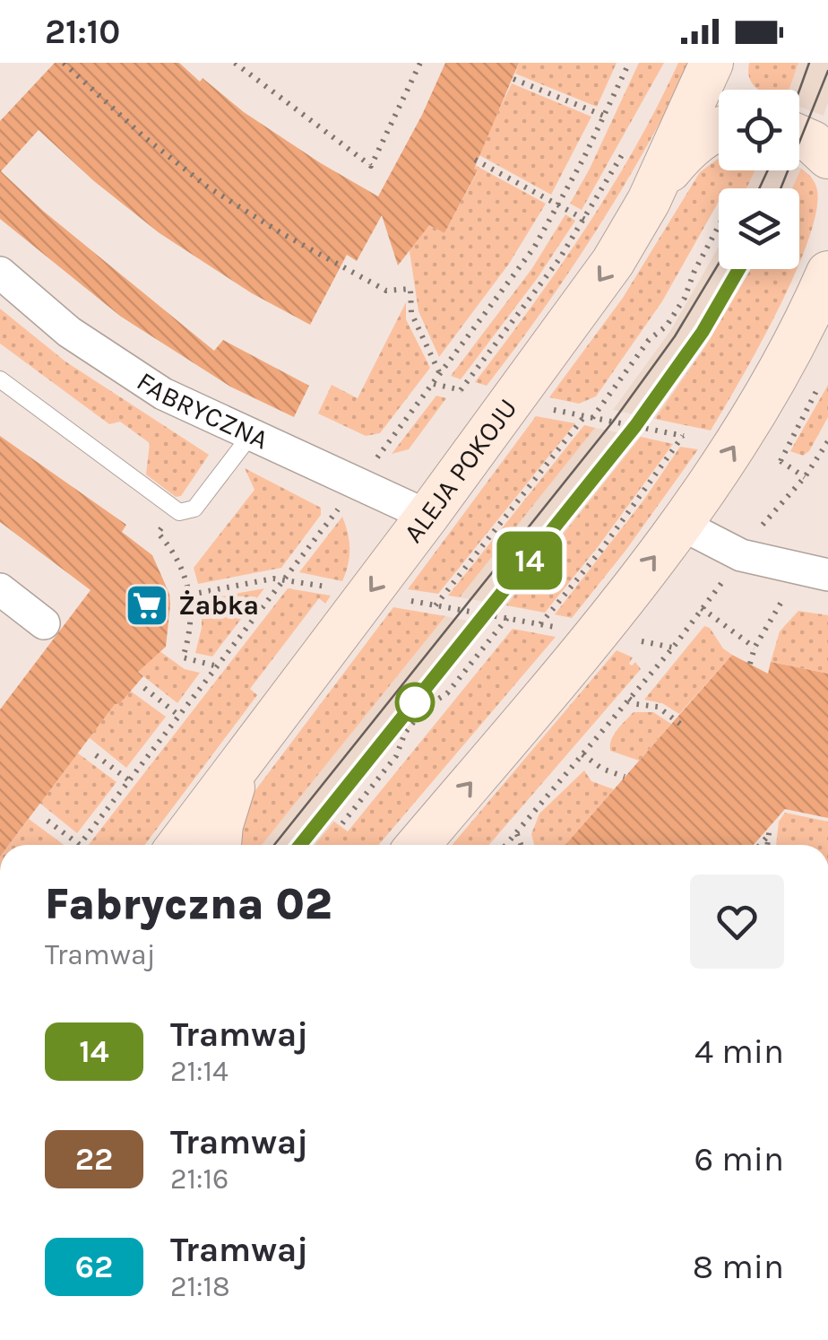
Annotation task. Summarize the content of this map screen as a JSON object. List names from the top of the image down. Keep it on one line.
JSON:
{"streets":{"main road":["ALEJA POKOJU"],"street":["FABRYCZNA"]},"crossings":[["FABRYCZNA","ALEJA POKOJU"]],"places":{"supermarket":["Żabka"]},"lines":["tram line 14"],"page":{"status":"21:10","on_map":"14","heading":["Fabryczna 02","Tramwaj"],"list":[{"mark":"14","name":"Tramwaj","note":"21:14","value":"4 min"},{"mark":"22","name":"Tramwaj","note":"21:16","value":"6 min"},{"mark":"62","name":"Tramwaj","note":"21:18","value":"8 min"}]}}
